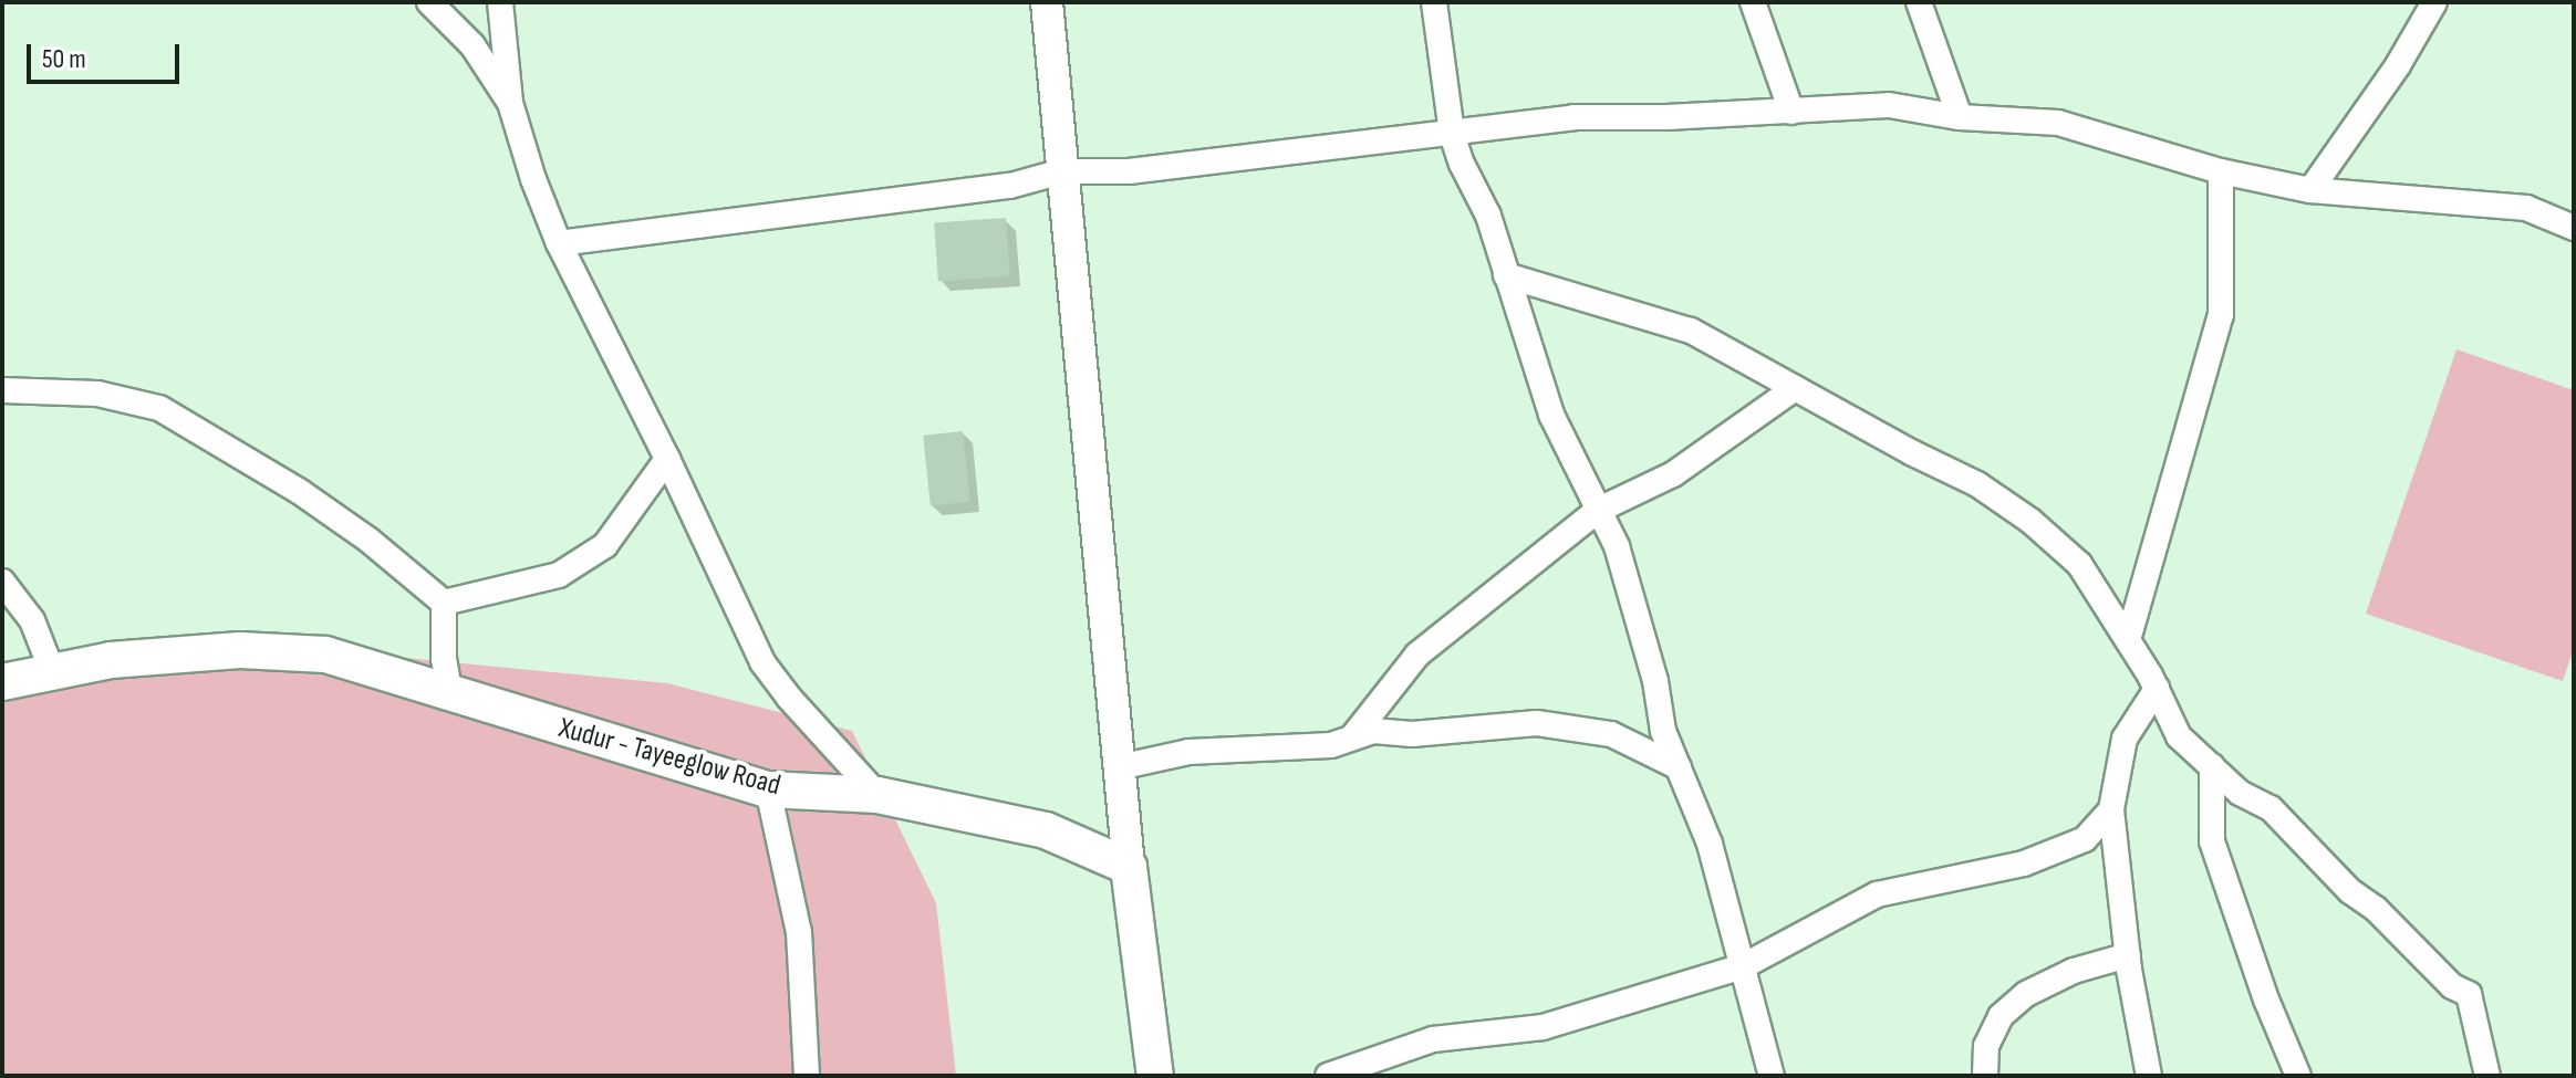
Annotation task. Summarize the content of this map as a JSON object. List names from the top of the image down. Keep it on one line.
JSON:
{"streets":{"main road":["Xudur - Tayeeglow Road"]},"scale_bar":"50 m"}
